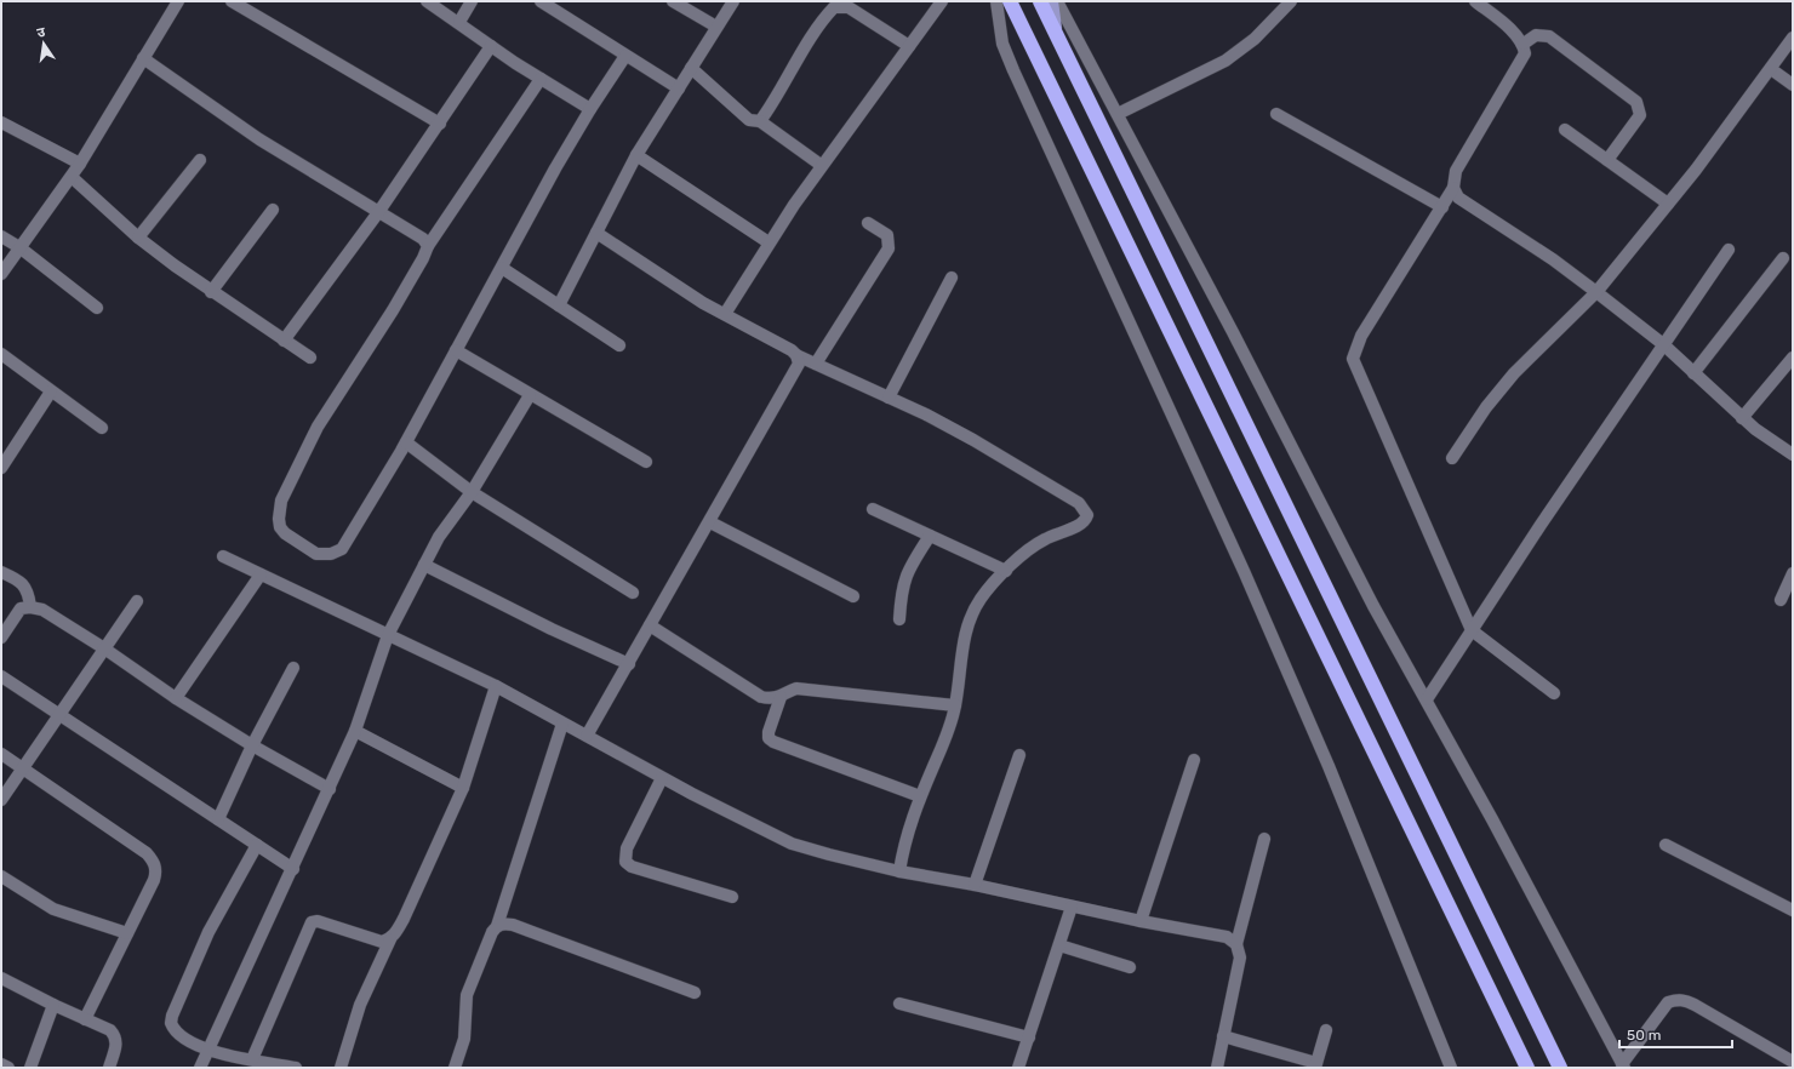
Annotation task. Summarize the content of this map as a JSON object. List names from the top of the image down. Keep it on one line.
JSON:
{"scale_bar":"50 m","north":"top"}
